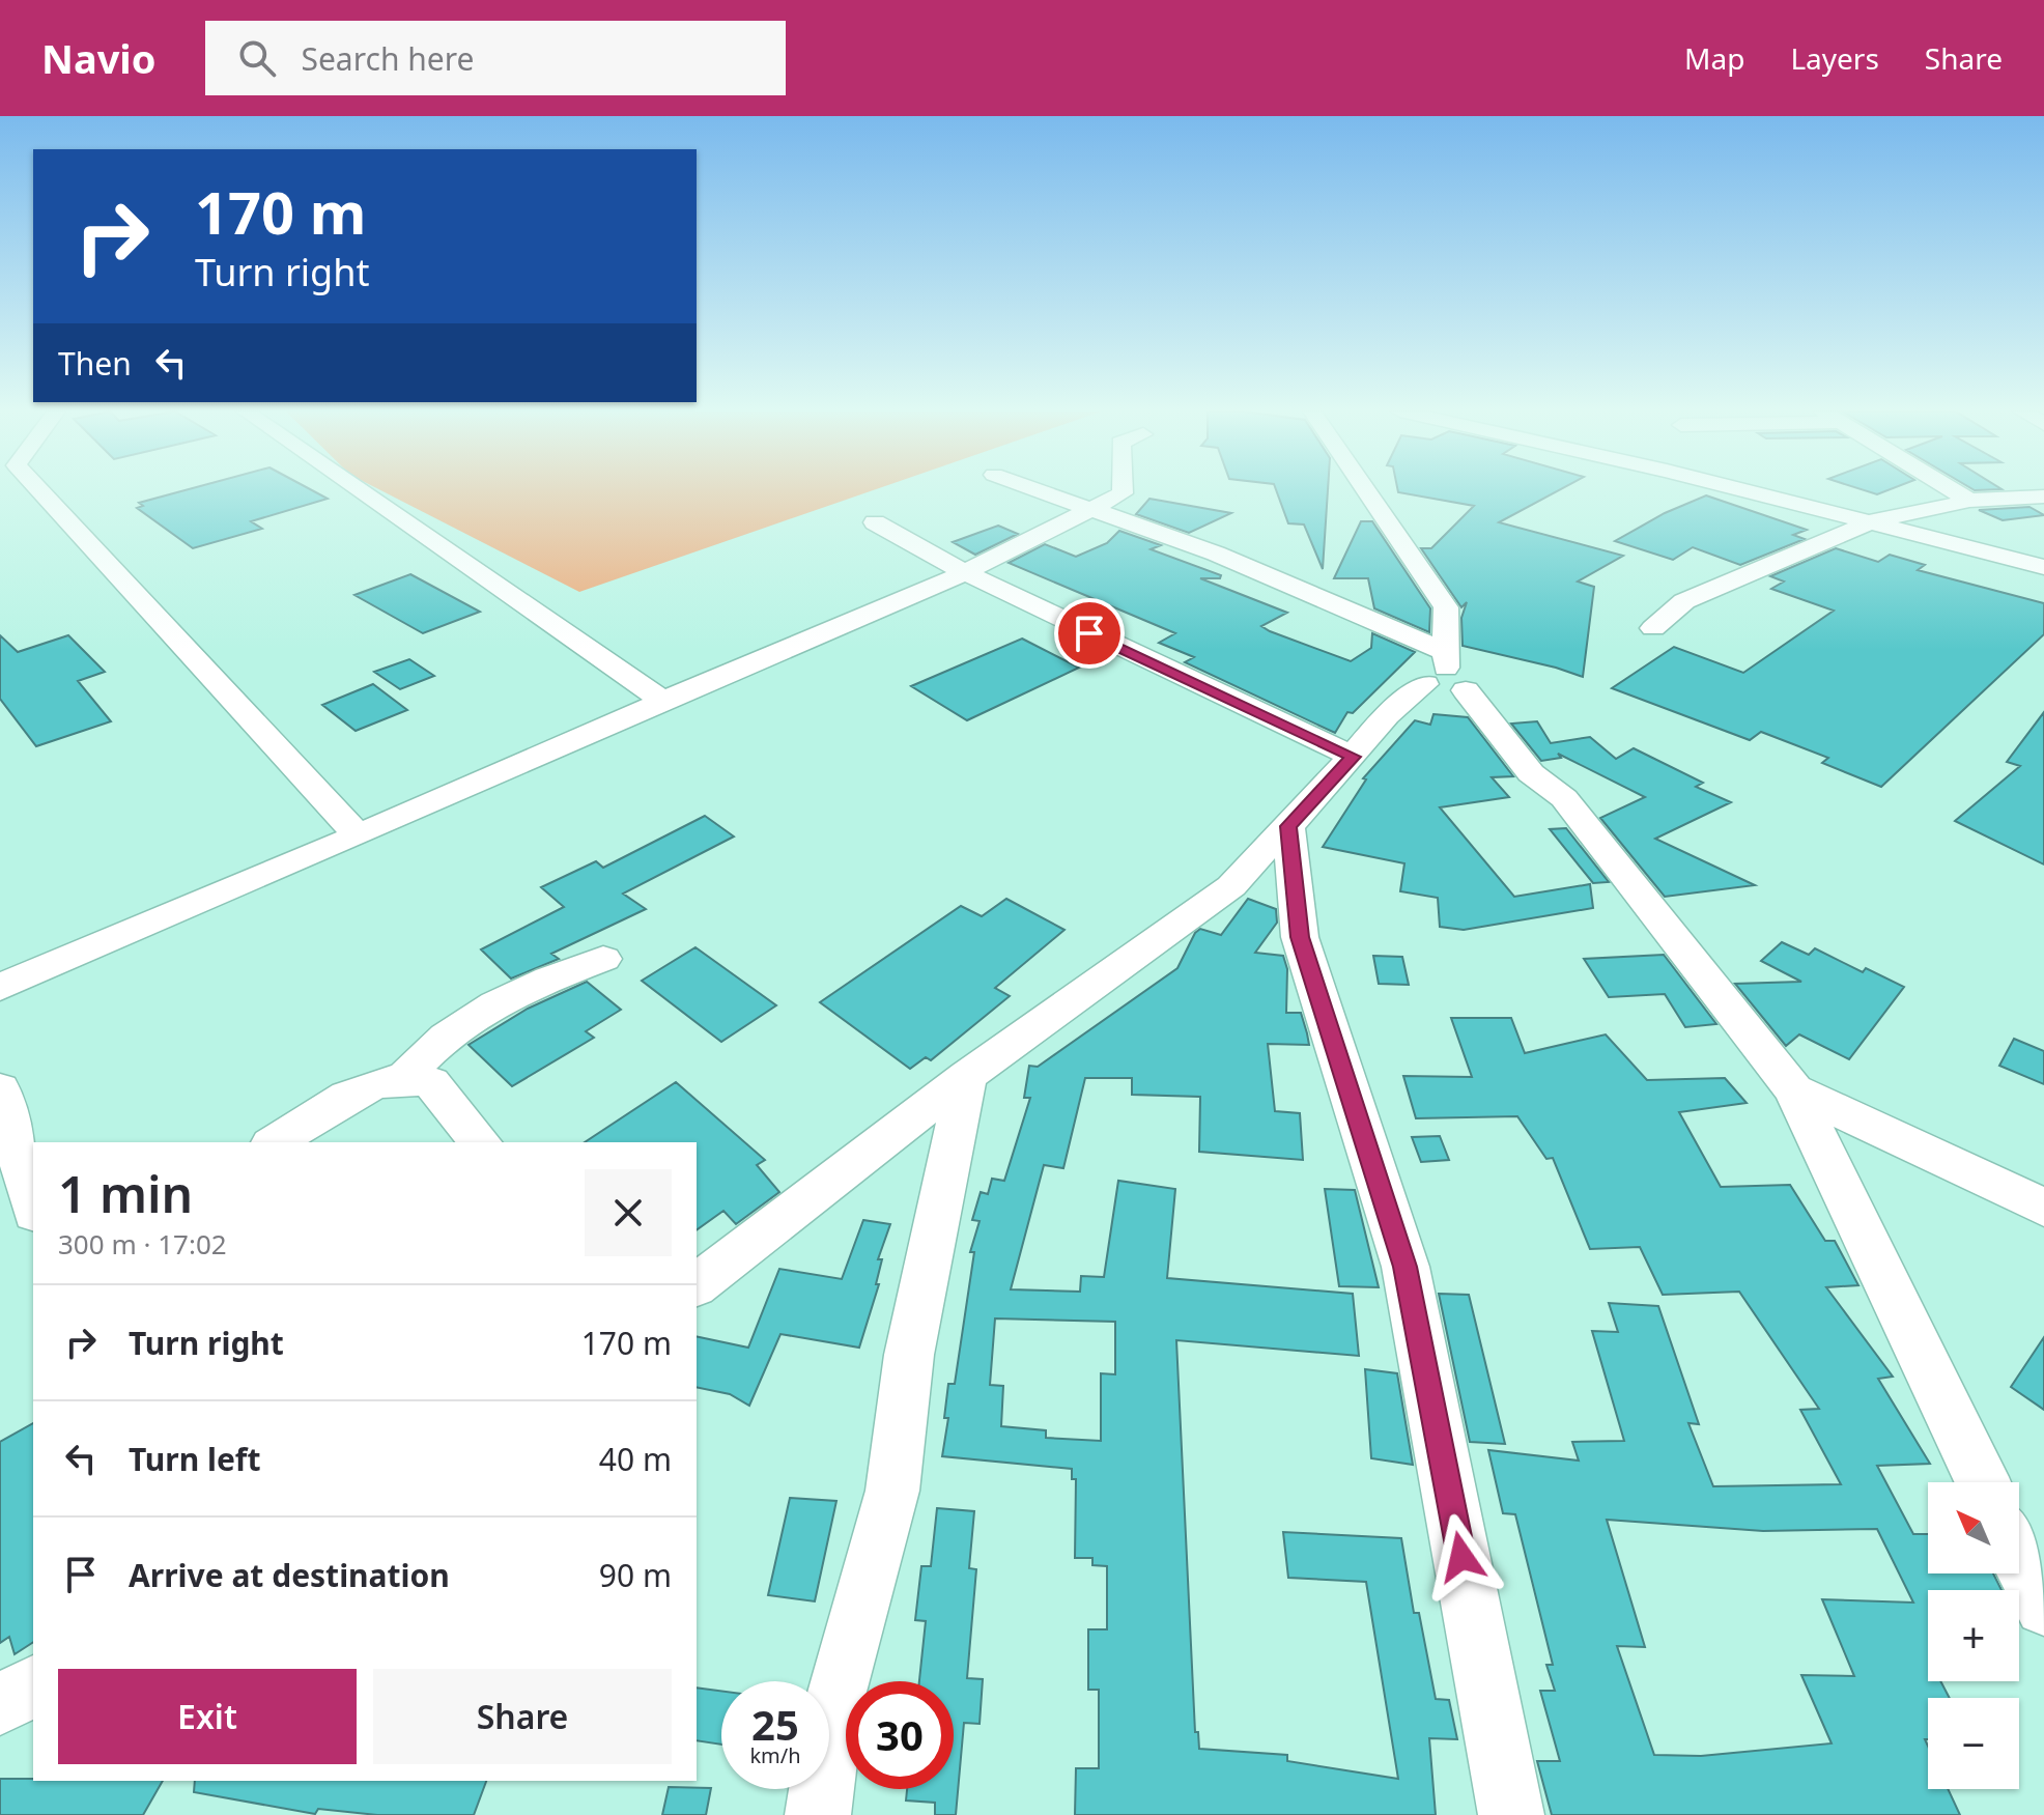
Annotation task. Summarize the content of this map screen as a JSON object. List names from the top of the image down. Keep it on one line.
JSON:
{"north":"top left","page":{"header":"Navio","search":"Search here","nav":["Map","Layers","Share"],"turn":["170 m","Turn right"],"then":"Then","heading":["1 min","300 m · 17:02"],"list":[{"name":"Turn right","value":"170 m"},{"name":"Turn left","value":"40 m"},{"name":"Arrive at destination","value":"90 m"}],"map_buttons":["+","−"],"buttons":["Exit","Share"],"speed":"25 km/h","limit":"30"}}
